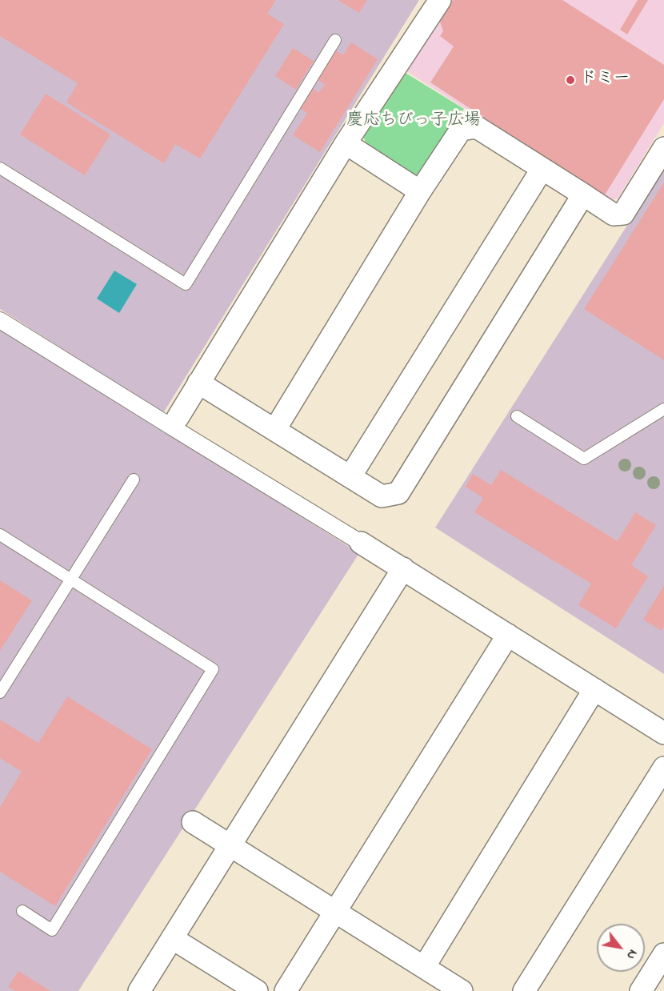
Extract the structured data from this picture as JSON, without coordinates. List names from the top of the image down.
{
  "parks": ["慶応ちびっ子広場"],
  "places": ["ドミー"],
  "north": "bottom right"
}
